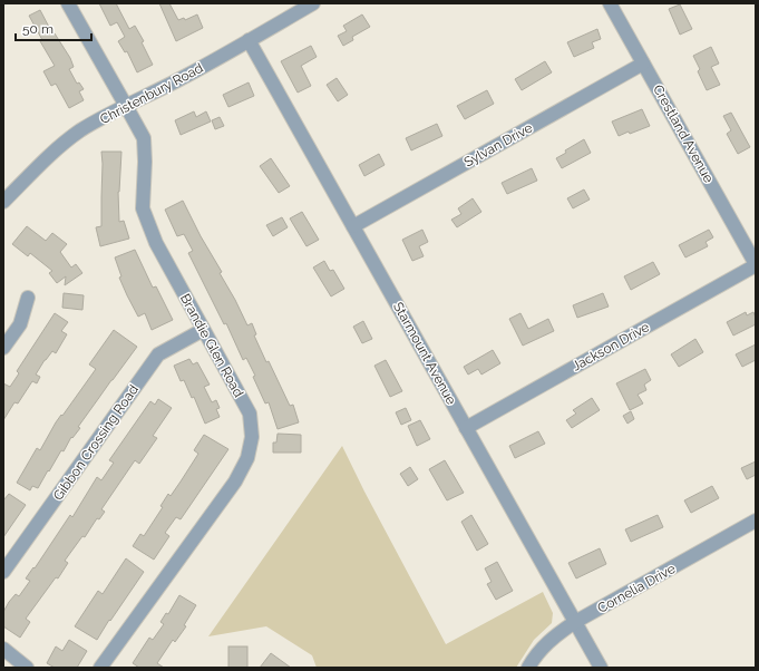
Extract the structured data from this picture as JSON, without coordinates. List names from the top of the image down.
{
  "streets": {
    "street": [
      "Christenbury Road",
      "Crestland Avenue",
      "Sylvan Drive",
      "Brandie Glen Road",
      "Jackson Drive",
      "Starmount Avenue",
      "Gibbon Crossing Road",
      "Cornelia Drive"
    ]
  },
  "crossings": [
    ["Christenbury Road", "Brandie Glen Road"],
    ["Christenbury Road", "Starmount Avenue"],
    ["Crestland Avenue", "Sylvan Drive"],
    ["Crestland Avenue", "Jackson Drive"],
    ["Sylvan Drive", "Starmount Avenue"],
    ["Brandie Glen Road", "Gibbon Crossing Road"],
    ["Jackson Drive", "Starmount Avenue"],
    ["Starmount Avenue", "Cornelia Drive"]
  ],
  "scale_bar": "50 m"
}
